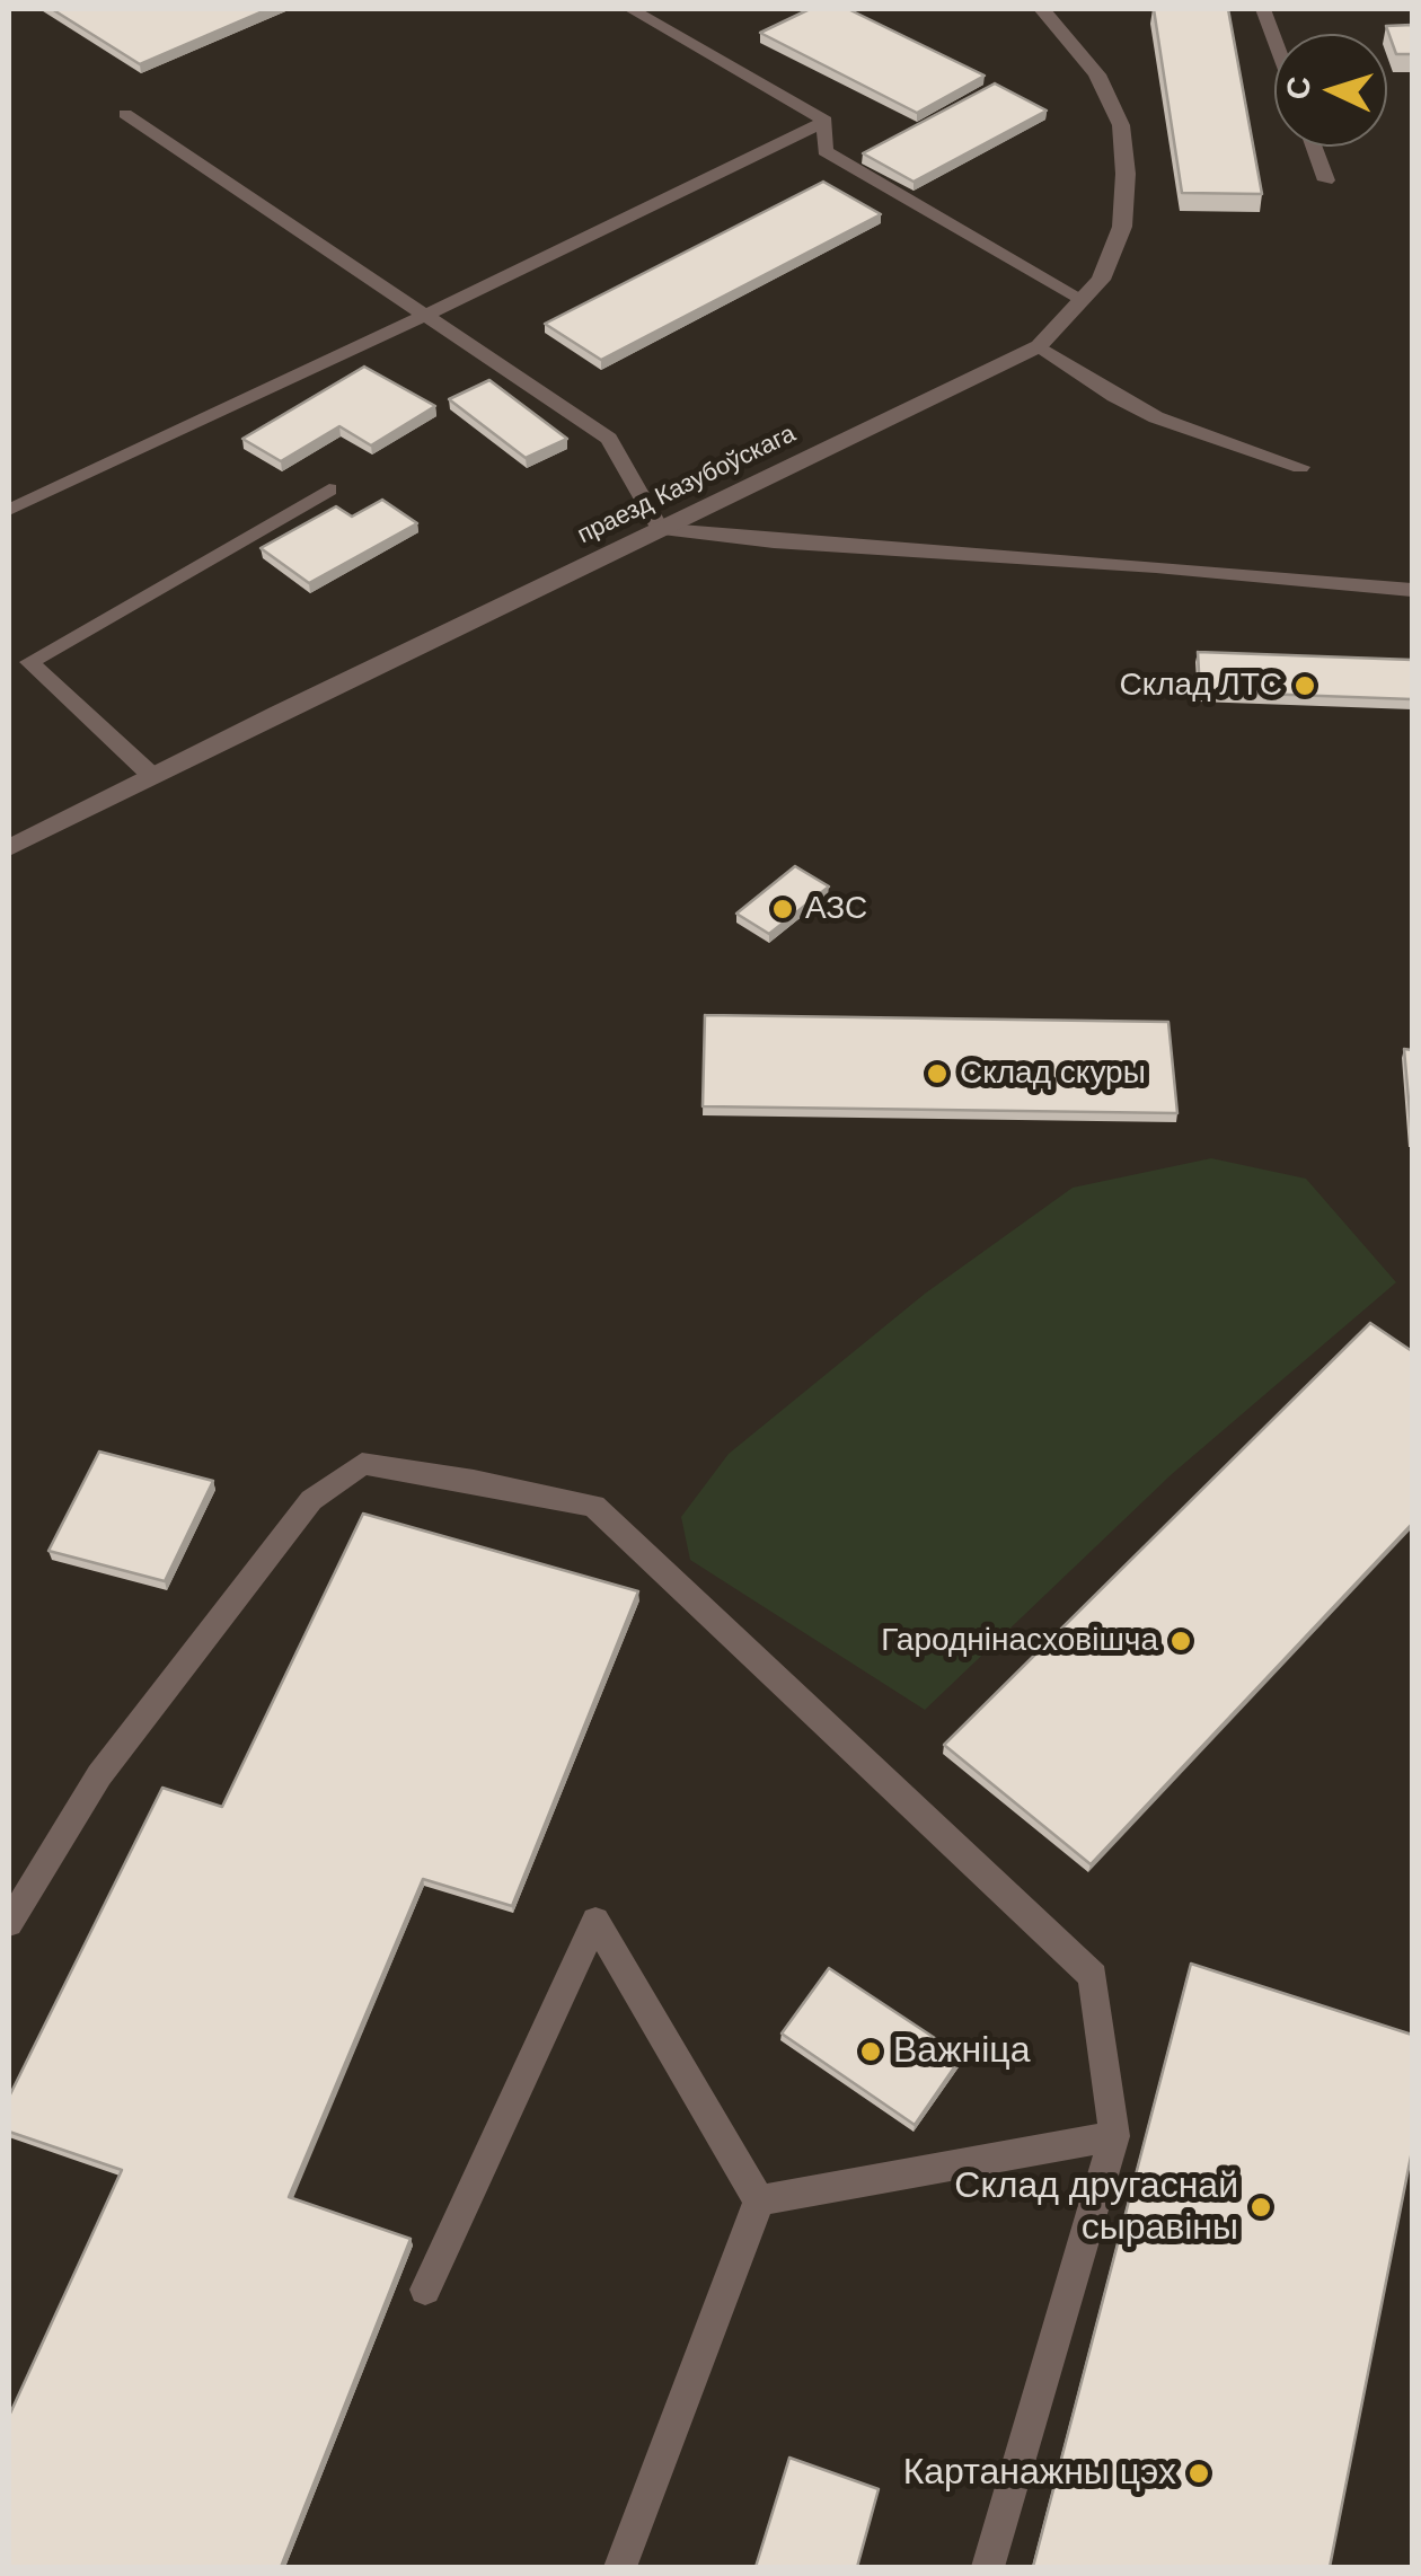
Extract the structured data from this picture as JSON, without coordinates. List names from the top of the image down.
{
  "streets": {
    "street": ["праезд Казубоўскага"]
  },
  "places": [
    "Склад ЛТС",
    "АЗС",
    "Склад скуры",
    "Гароднінасховішча",
    "Важніца",
    "Склад другаснай сыравіны",
    "Картанажны цэх"
  ],
  "north": "left"
}
